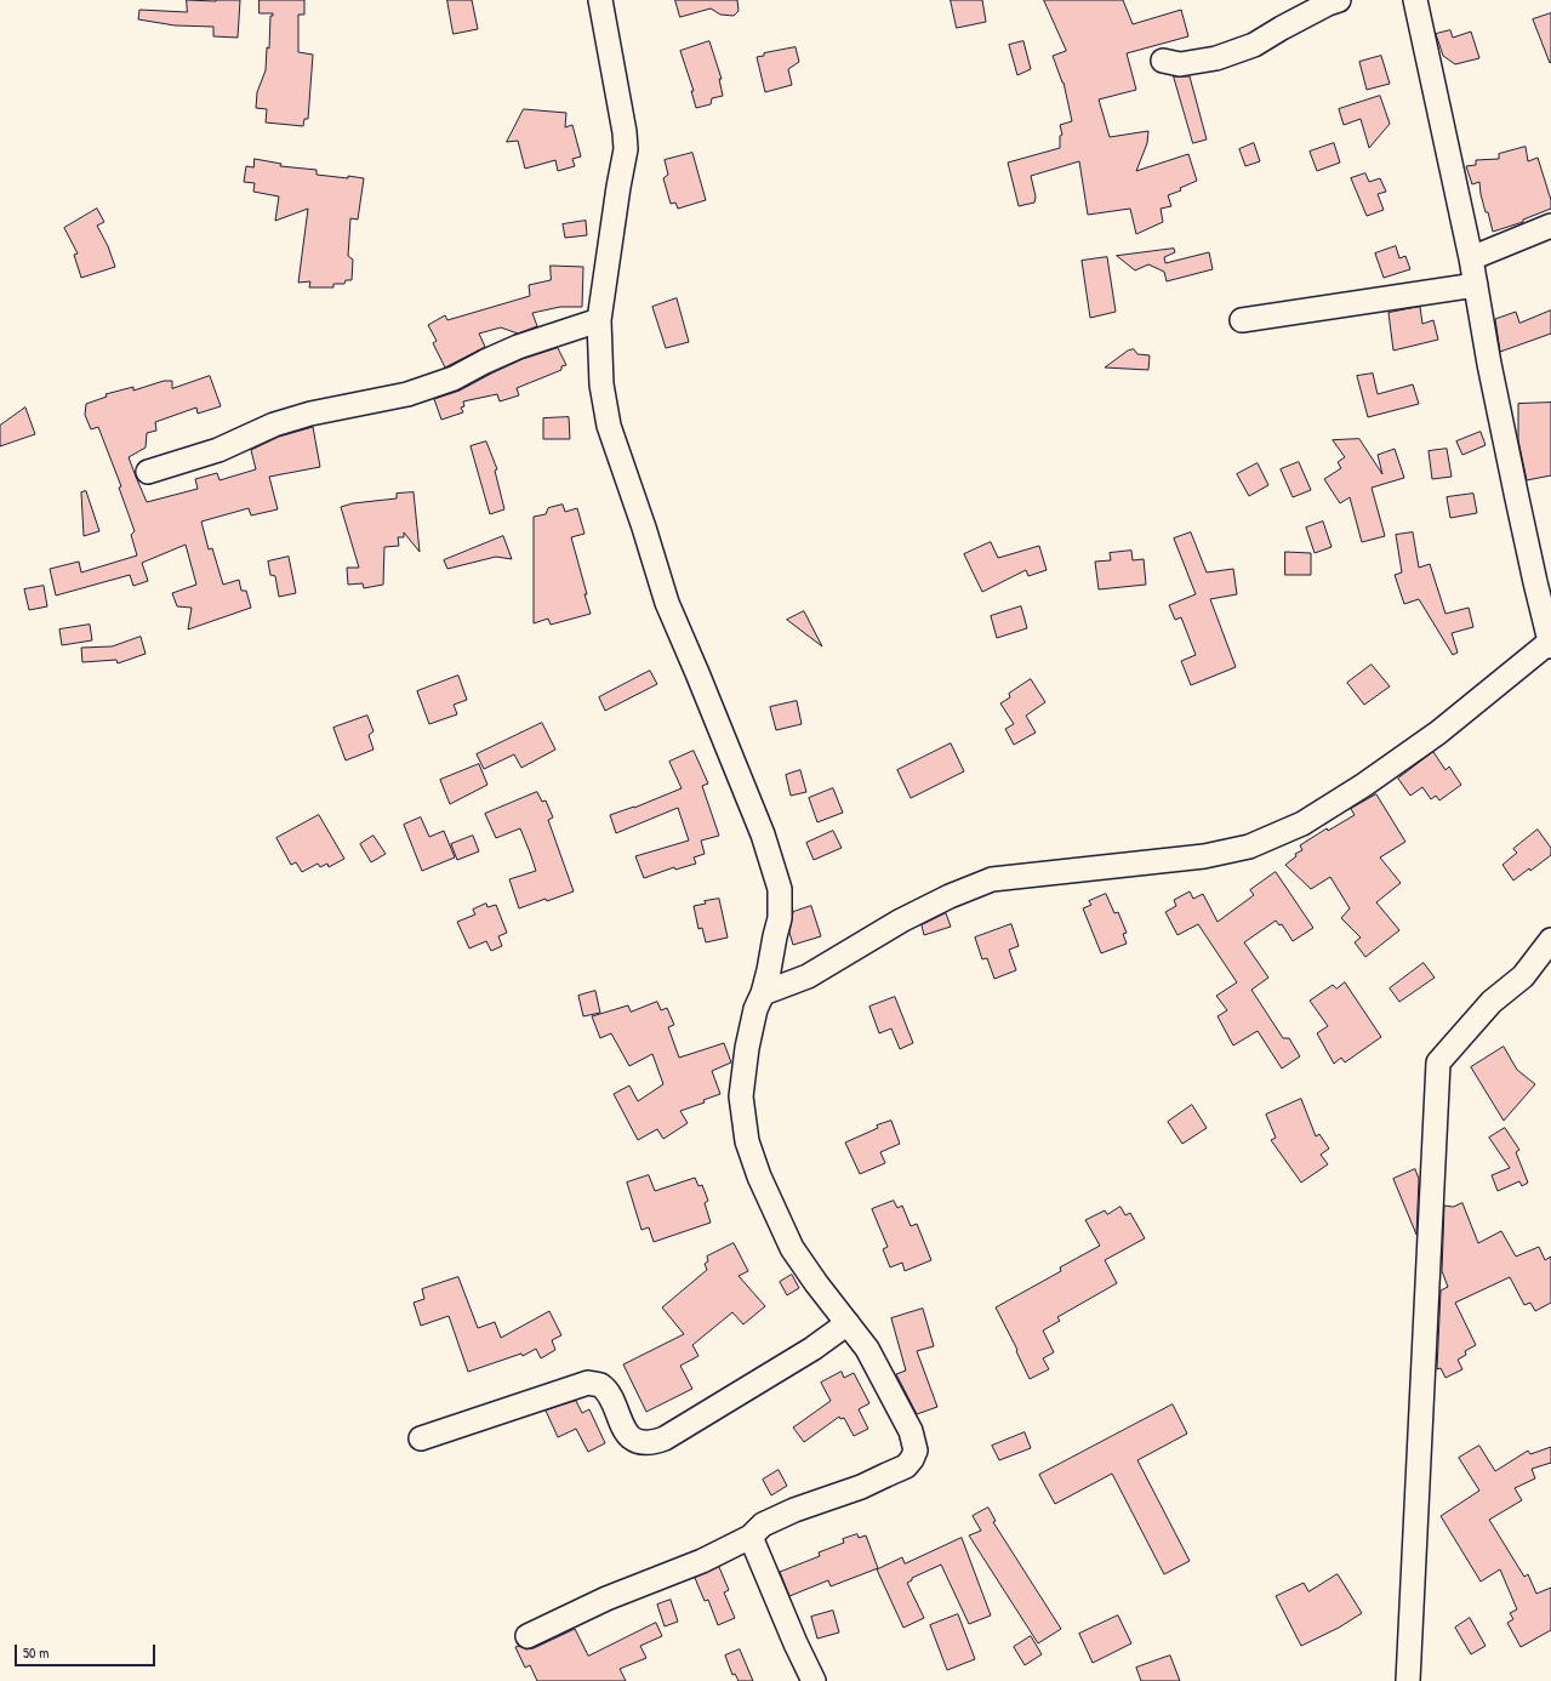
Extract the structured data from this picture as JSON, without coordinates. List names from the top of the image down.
{
  "scale_bar": "50 m"
}
